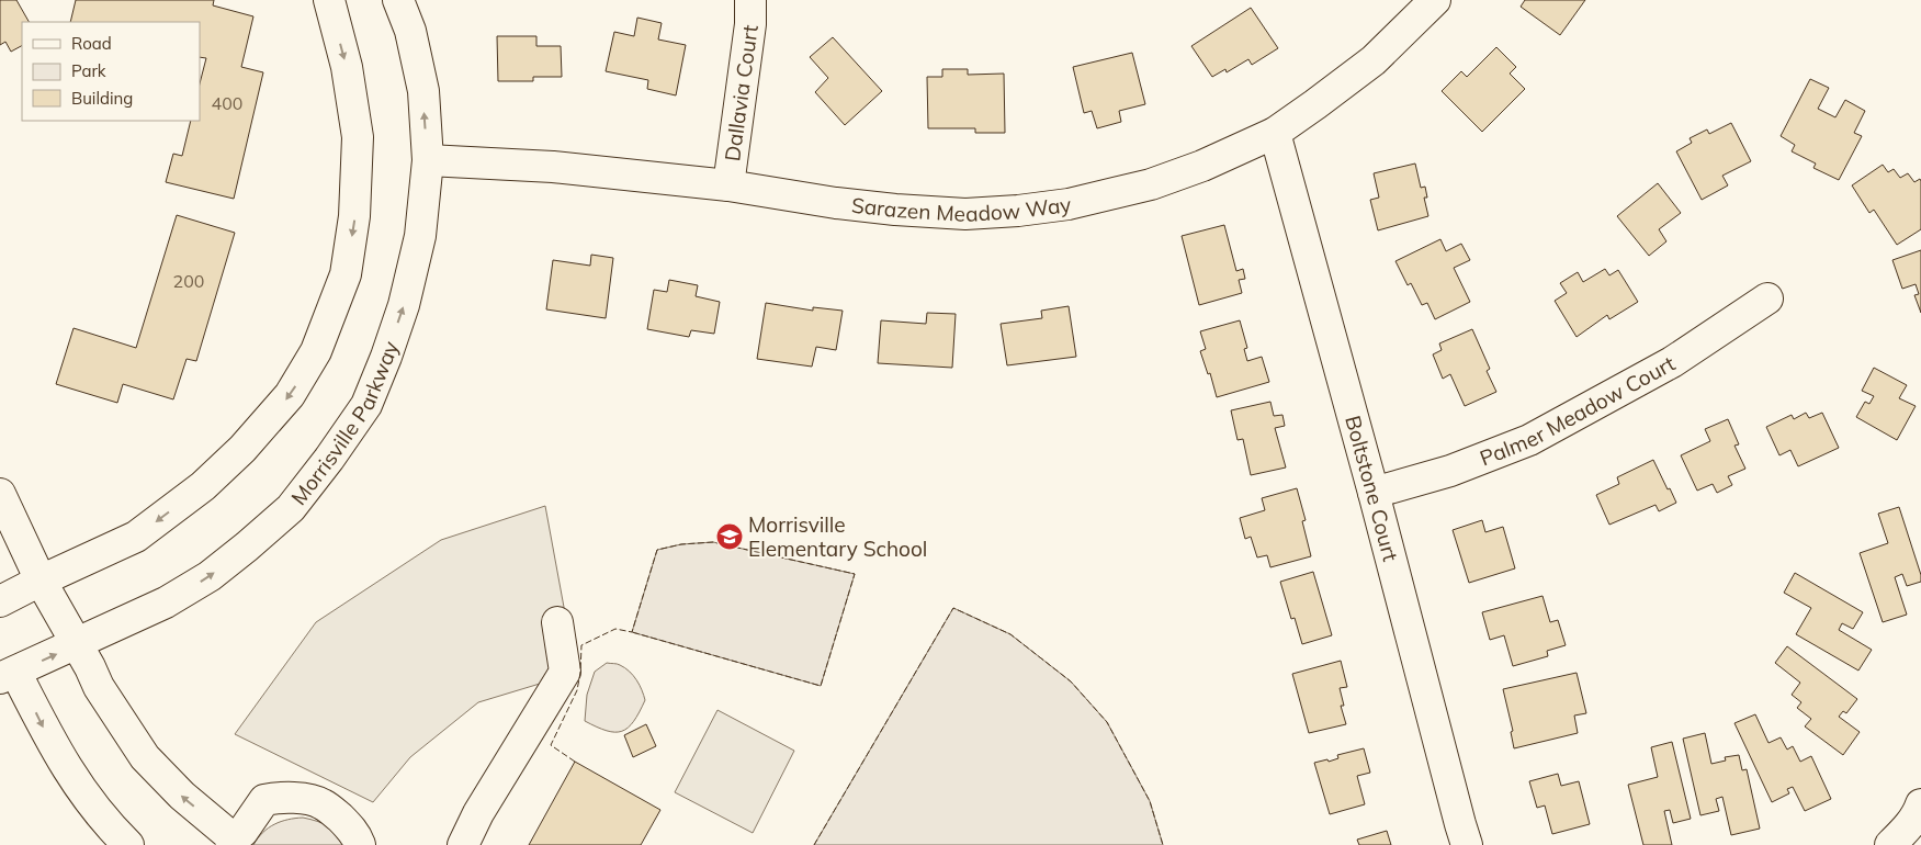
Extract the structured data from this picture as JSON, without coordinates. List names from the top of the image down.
{
  "streets": {
    "street": [
      "Dallavia Court",
      "Sarazen Meadow Way",
      "Palmer Meadow Court",
      "Morrisville Parkway",
      "Boltstone Court"
    ]
  },
  "crossings": [
    ["Dallavia Court", "Sarazen Meadow Way"],
    ["Sarazen Meadow Way", "Morrisville Parkway"],
    ["Sarazen Meadow Way", "Boltstone Court"],
    ["Palmer Meadow Court", "Boltstone Court"]
  ],
  "one_way": ["Morrisville Parkway"],
  "places": {
    "school or university": ["Morrisville Elementary School"]
  },
  "house_numbers": ["400", "200"],
  "legend": ["Road", "Park", "Building"]
}
